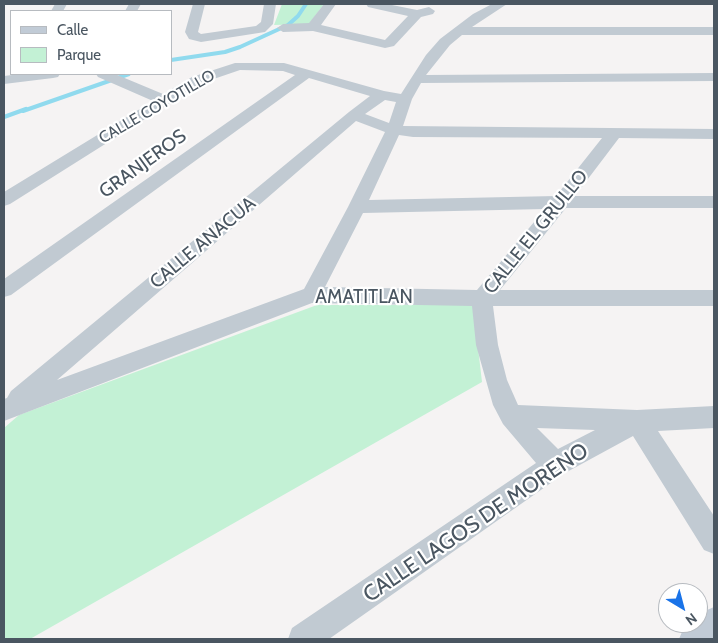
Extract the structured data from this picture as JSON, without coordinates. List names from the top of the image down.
{
  "streets": {
    "street": [
      "CALLE COYOTILLO",
      "GRANJEROS",
      "CALLE EL GRULLO",
      "CALLE ANACUA",
      "AMATITLAN",
      "CALLE LAGOS DE MORENO"
    ]
  },
  "crossings": [
    ["CALLE COYOTILLO", "GRANJEROS"],
    ["CALLE COYOTILLO", "CALLE ANACUA"],
    ["CALLE EL GRULLO", "AMATITLAN"],
    ["CALLE EL GRULLO", "CALLE LAGOS DE MORENO"],
    ["CALLE ANACUA", "AMATITLAN"]
  ],
  "legend": ["Calle", "Parque"],
  "north": "bottom right"
}
